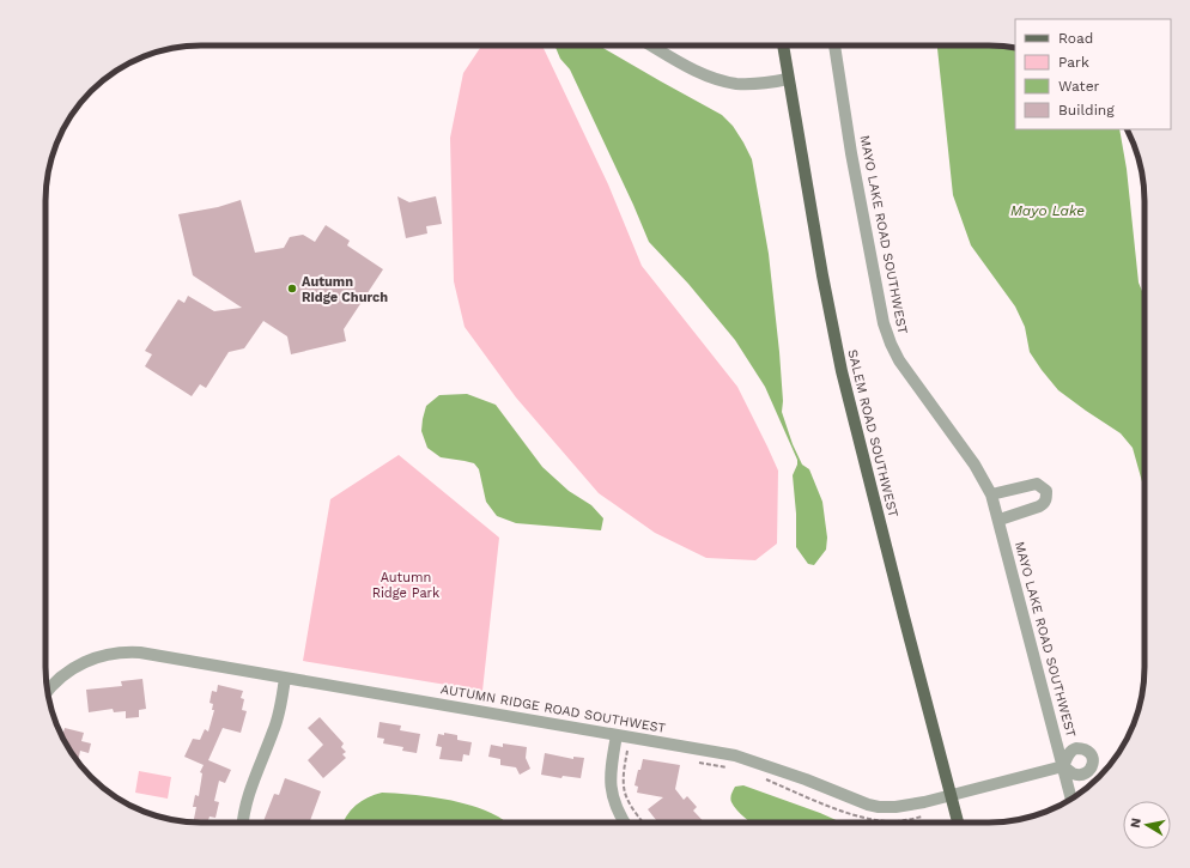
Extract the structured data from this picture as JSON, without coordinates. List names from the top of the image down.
{
  "streets": {
    "main road": ["SALEM ROAD SOUTHWEST"],
    "street": ["MAYO LAKE ROAD SOUTHWEST", "AUTUMN RIDGE ROAD SOUTHWEST"]
  },
  "crossings": [
    ["MAYO LAKE ROAD SOUTHWEST", "AUTUMN RIDGE ROAD SOUTHWEST"],
    ["SALEM ROAD SOUTHWEST", "AUTUMN RIDGE ROAD SOUTHWEST"]
  ],
  "water": ["Mayo Lake"],
  "parks": ["Autumn Ridge Park"],
  "places": ["Autumn Ridge Church"],
  "legend": [
    "Road",
    "Park",
    "Water",
    "Building"
  ],
  "north": "left"
}
